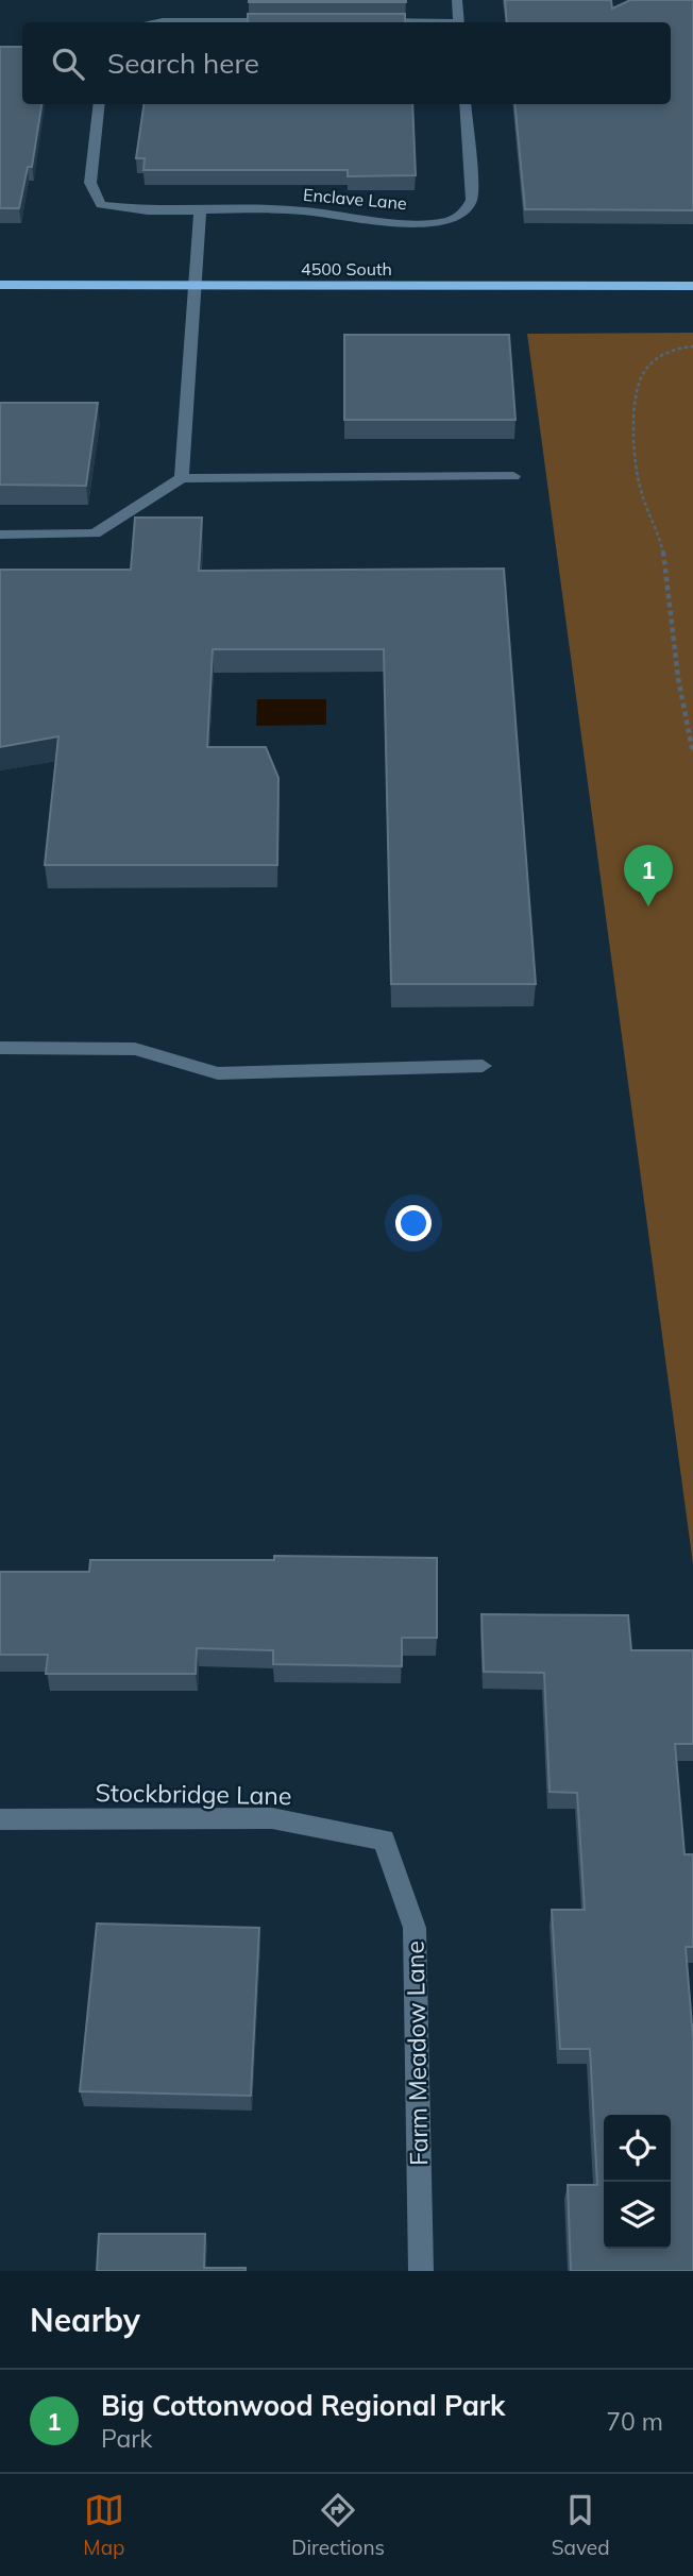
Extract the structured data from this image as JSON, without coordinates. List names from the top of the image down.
{
  "streets": {
    "main road": ["4500 South"],
    "street": ["Enclave Lane", "Stockbridge Lane", "Farm Meadow Lane"]
  },
  "crossings": [
    ["Stockbridge Lane", "Farm Meadow Lane"]
  ],
  "page": {
    "search": "Search here",
    "pins": "1",
    "heading": "Nearby",
    "list": [
      {
        "mark": "1",
        "name": "Big Cottonwood Regional Park",
        "note": "Park",
        "value": "70 m"
      }
    ],
    "nav": ["Map", "Directions", "Saved"]
  }
}
